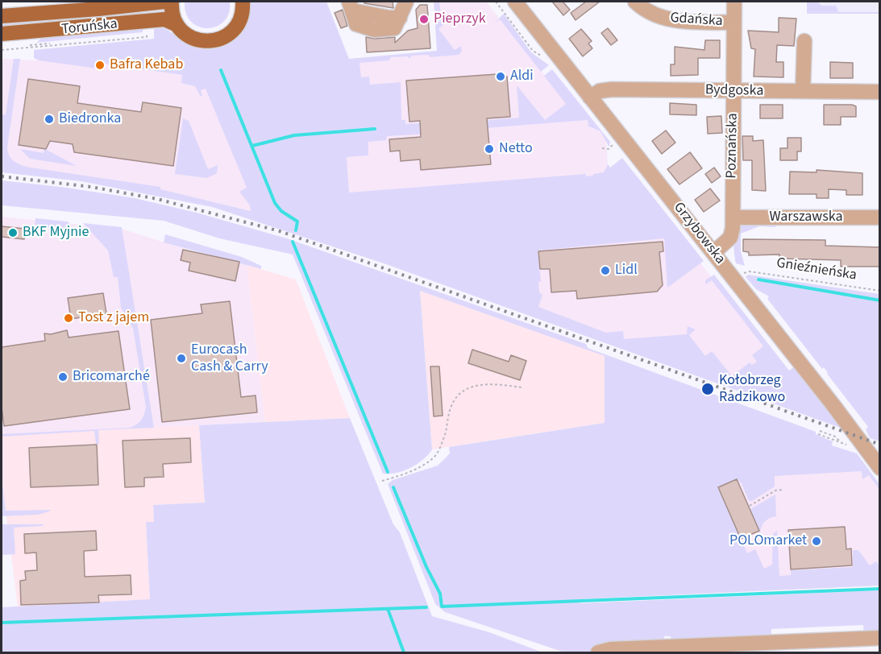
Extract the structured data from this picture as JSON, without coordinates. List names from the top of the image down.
{
  "streets": {
    "main road": ["Toruńska"],
    "street": [
      "Gdańska",
      "Bydgoska",
      "Poznańska",
      "Warszawska",
      "Grzybowska"
    ],
    "path": ["Gnieźnieńska"]
  },
  "crossings": [
    ["Gdańska", "Poznańska"],
    ["Bydgoska", "Poznańska"],
    ["Bydgoska", "Grzybowska"],
    ["Poznańska", "Warszawska"],
    ["Poznańska", "Grzybowska"]
  ],
  "places": [
    "Pieprzyk",
    "Bafra Kebab",
    "Aldi",
    "Biedronka",
    "Netto",
    "BKF Myjnie",
    "Lidl",
    "Tost z jajem",
    "Eurocash Cash & Carry",
    "Bricomarché",
    "Kołobrzeg Radzikowo",
    "POLOmarket"
  ]
}
